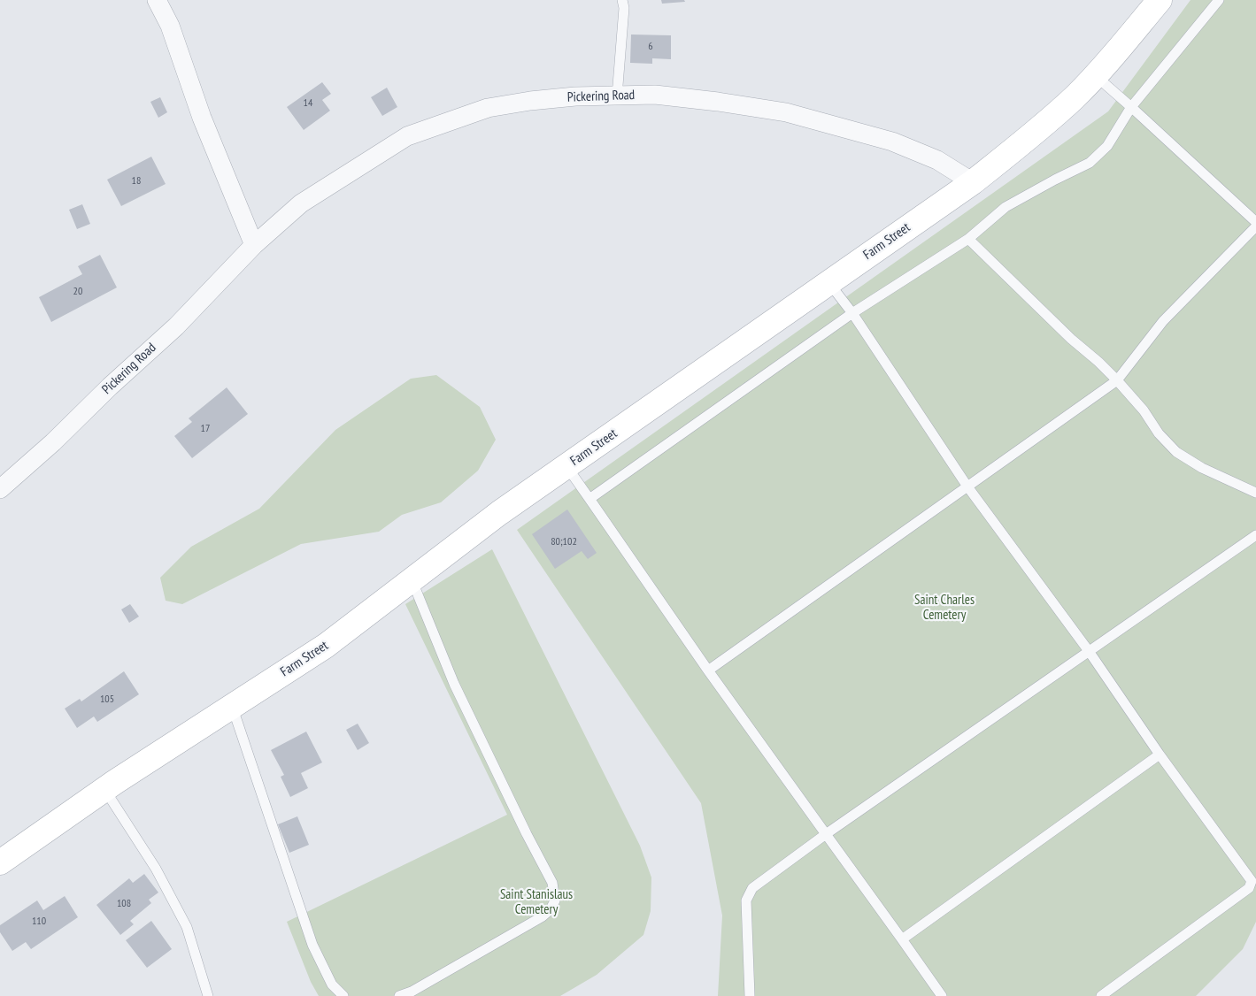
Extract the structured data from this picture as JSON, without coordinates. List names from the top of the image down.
{
  "streets": {
    "street": ["Pickering Road", "Farm Street"]
  },
  "crossings": [
    ["Pickering Road", "Farm Street"]
  ],
  "parks": ["Saint Charles Cemetery", "Saint Stanislaus Cemetery"],
  "house_numbers": [
    "6",
    "14",
    "18",
    "20",
    "17",
    "80;102",
    "105",
    "108",
    "110"
  ]
}
